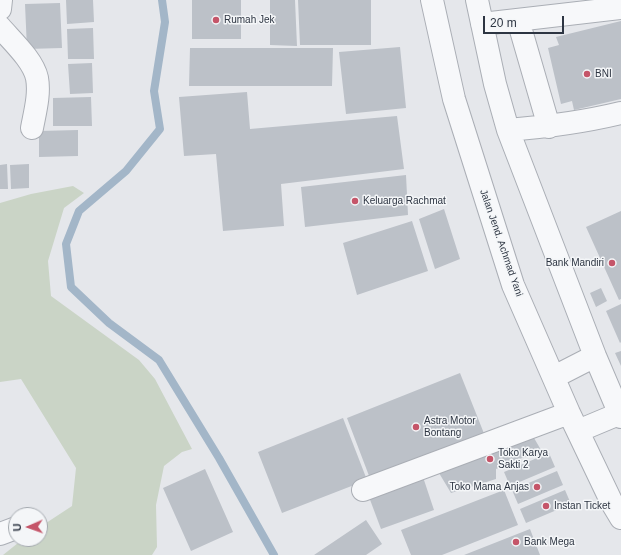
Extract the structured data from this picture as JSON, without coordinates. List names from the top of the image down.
{
  "streets": {
    "street": ["Jalan Jend. Achmad Yani"]
  },
  "places": [
    "Rumah Jek",
    "BNI",
    "Keluarga Rachmat",
    "Bank Mandiri",
    "Astra Motor Bontang",
    "Toko Karya Sakti 2",
    "Toko Mama Anjas",
    "Instan Ticket",
    "Bank Mega"
  ],
  "scale_bar": "20 m",
  "north": "left"
}
